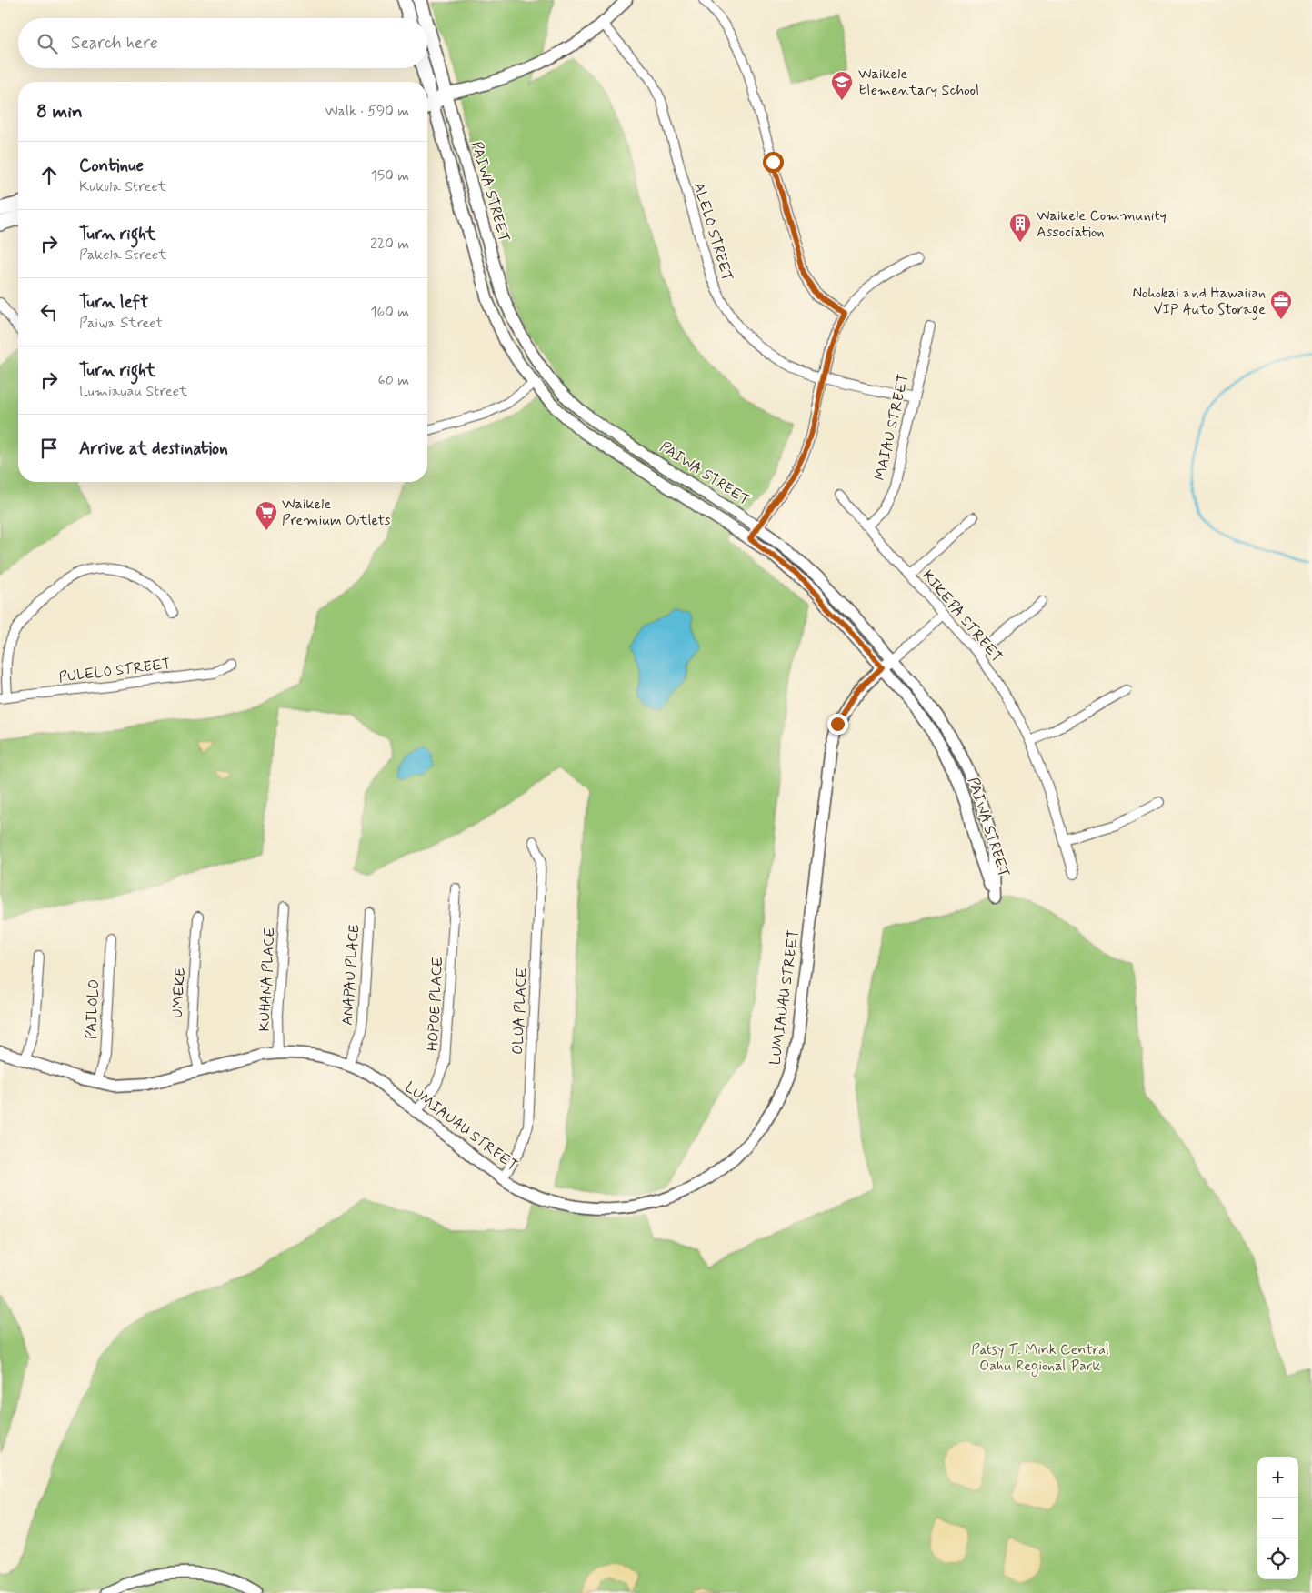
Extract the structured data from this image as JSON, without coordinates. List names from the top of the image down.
{
  "streets": {
    "main road": ["PAIWA STREET"],
    "street": [
      "ALELO STREET",
      "MAIAU STREET",
      "KIKEPA STREET",
      "PULELO STREET",
      "ANAPAU PLACE",
      "KUHANA PLACE",
      "UMEKE",
      "LUMIAUAU STREET",
      "HOPOE PLACE",
      "PAILOLO",
      "OLUA PLACE"
    ]
  },
  "crossings": [
    ["PAIWA STREET", "LUMIAUAU STREET"],
    ["ALELO STREET", "MAIAU STREET"],
    ["MAIAU STREET", "KIKEPA STREET"],
    ["KIKEPA STREET", "LUMIAUAU STREET"],
    ["ANAPAU PLACE", "LUMIAUAU STREET"],
    ["KUHANA PLACE", "LUMIAUAU STREET"],
    ["UMEKE", "LUMIAUAU STREET"],
    ["LUMIAUAU STREET", "HOPOE PLACE"],
    ["LUMIAUAU STREET", "PAILOLO"],
    ["LUMIAUAU STREET", "OLUA PLACE"]
  ],
  "parks": ["Patsy T. Mink Central Oahu Regional Park"],
  "places": {
    "school or university": ["Waikele Elementary School"],
    "building": ["Waikele Community Association"],
    "office": ["Nohokai and Hawaiian VIP Auto Storage"],
    "supermarket": ["Waikele Premium Outlets"]
  },
  "page": {
    "search": "Search here",
    "heading": ["8 min", "Walk · 590 m"],
    "list": [
      ["Continue", "Kukula Street", "150 m"],
      ["Turn right", "Pakela Street", "220 m"],
      ["Turn left", "Paiwa Street", "160 m"],
      ["Turn right", "Lumiauau Street", "60 m"],
      "Arrive at destination"
    ],
    "map_buttons": ["+", "−"]
  }
}
